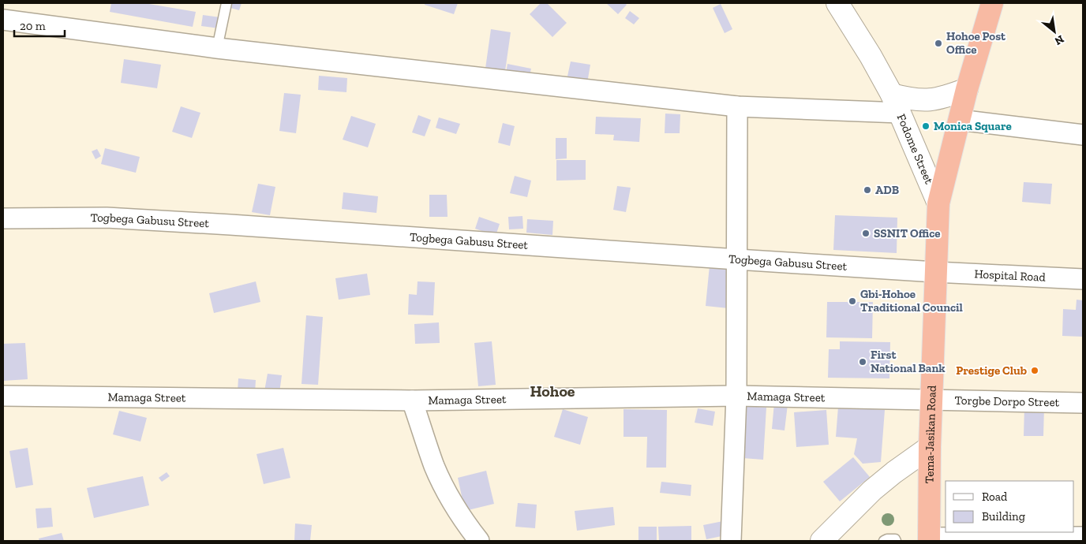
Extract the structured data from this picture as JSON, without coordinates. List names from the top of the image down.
{
  "streets": {
    "highway": ["Tema-Jasikan Road"],
    "street": [
      "Fodome Street",
      "Togbega Gabusu Street",
      "Hospital Road",
      "Mamaga Street",
      "Torgbe Dorpo Street"
    ]
  },
  "crossings": [
    ["Fodome Street", "Tema-Jasikan Road"],
    ["Togbega Gabusu Street", "Hospital Road"],
    ["Togbega Gabusu Street", "Tema-Jasikan Road"],
    ["Hospital Road", "Tema-Jasikan Road"],
    ["Mamaga Street", "Torgbe Dorpo Street"],
    ["Mamaga Street", "Tema-Jasikan Road"],
    ["Torgbe Dorpo Street", "Tema-Jasikan Road"]
  ],
  "districts": ["Hohoe"],
  "places": [
    "Hohoe Post Office",
    "Monica Square",
    "ADB",
    "SSNIT Office",
    "Gbi-Hohoe Traditional Council",
    "First National Bank",
    "Prestige Club"
  ],
  "legend": ["Road", "Building"],
  "scale_bar": "20 m",
  "north": "bottom right"
}
